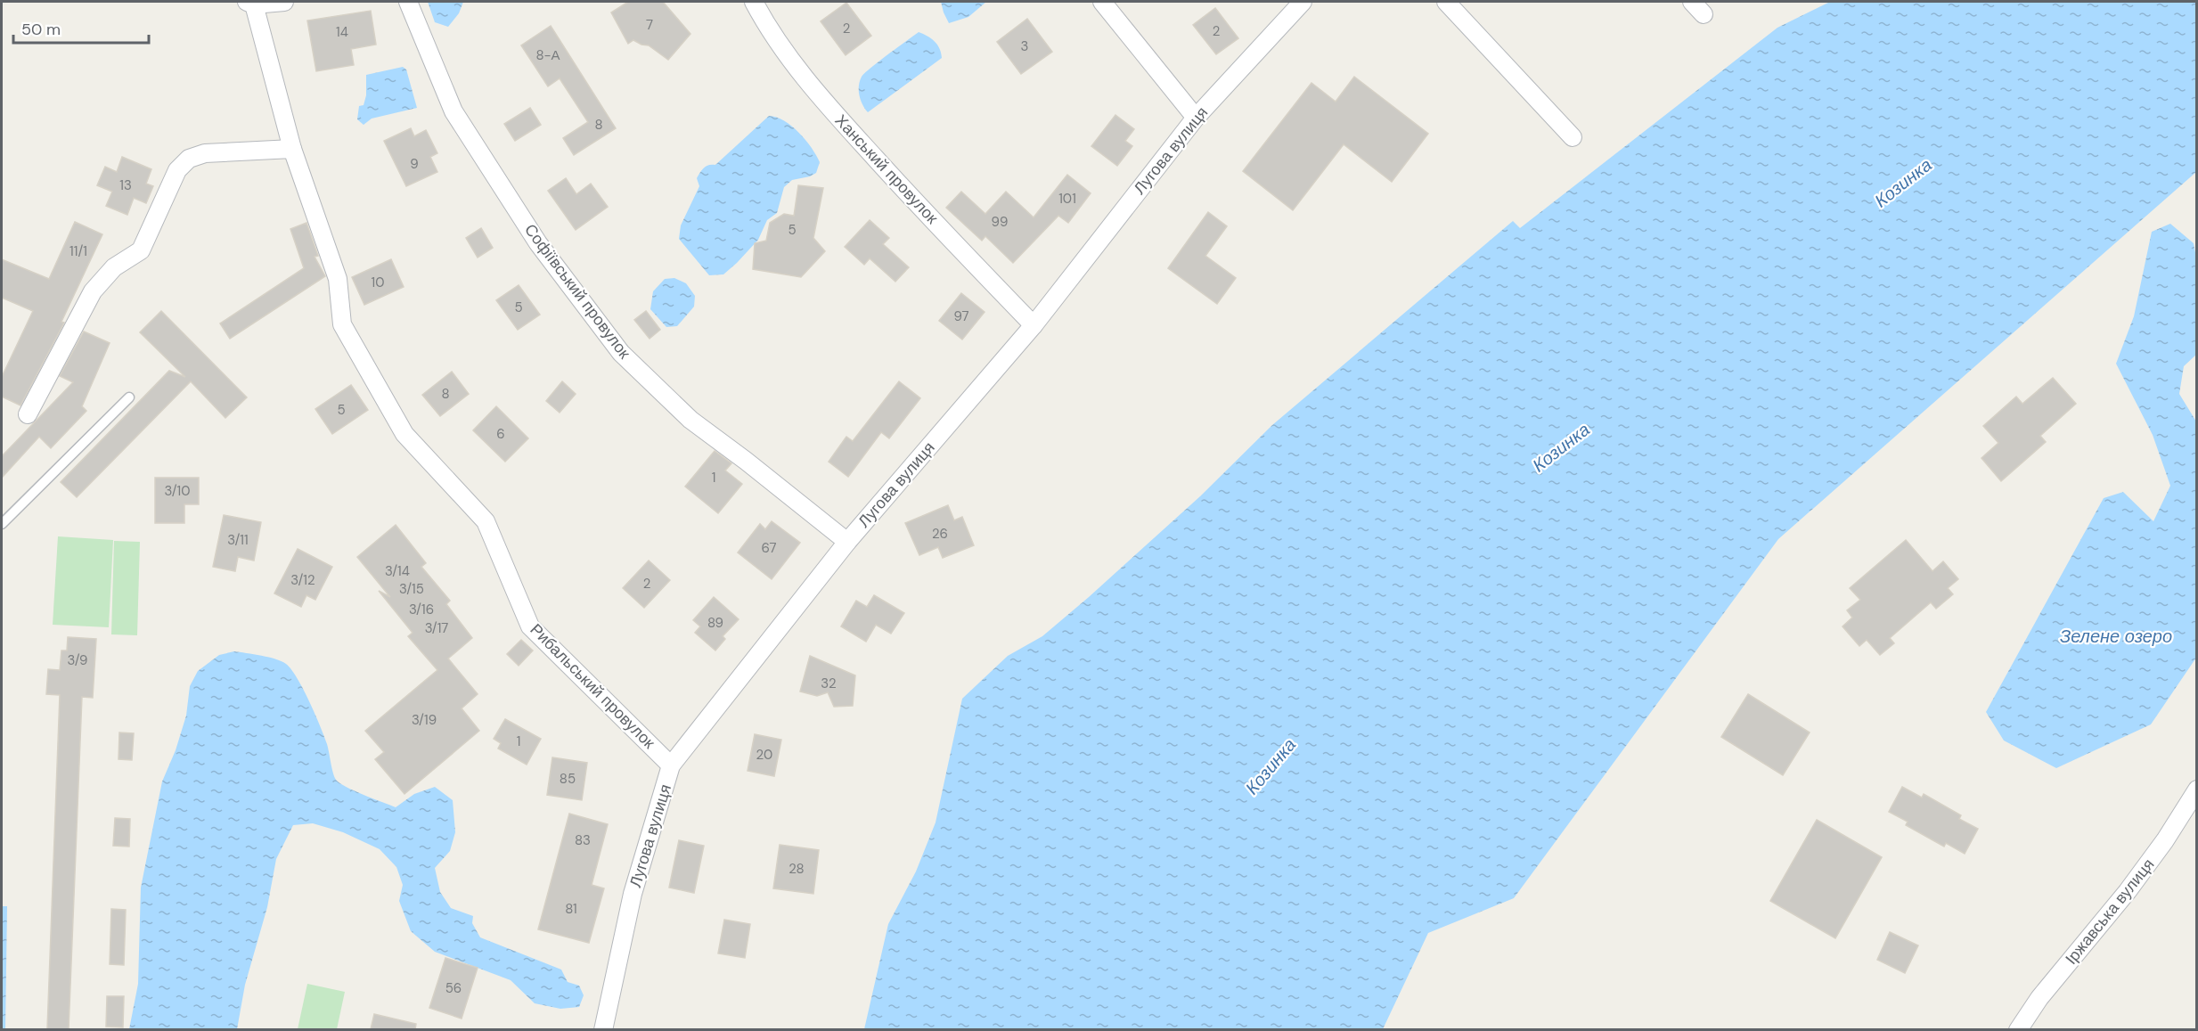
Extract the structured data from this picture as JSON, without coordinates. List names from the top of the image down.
{
  "streets": {
    "street": [
      "Лугова вулиця",
      "Ханський провулок",
      "Софіївський провулок",
      "Рибальський провулок",
      "Іржавська вулиця"
    ]
  },
  "crossings": [
    ["Лугова вулиця", "Ханський провулок"],
    ["Лугова вулиця", "Софіївський провулок"],
    ["Лугова вулиця", "Рибальський провулок"]
  ],
  "water": ["Козинка", "Зелене озеро"],
  "house_numbers": [
    "7",
    "2",
    "2",
    "14",
    "3",
    "8-А",
    "8",
    "9",
    "13",
    "101",
    "99",
    "5",
    "11/1",
    "10",
    "5",
    "97",
    "8",
    "5",
    "6",
    "1",
    "3/10",
    "26",
    "3/11",
    "67",
    "3/14",
    "3/12",
    "2",
    "3/15",
    "3/16",
    "89",
    "3/17",
    "3/9",
    "32",
    "3/19",
    "1",
    "20",
    "85",
    "83",
    "28",
    "81",
    "56"
  ],
  "scale_bar": "50 m"
}
